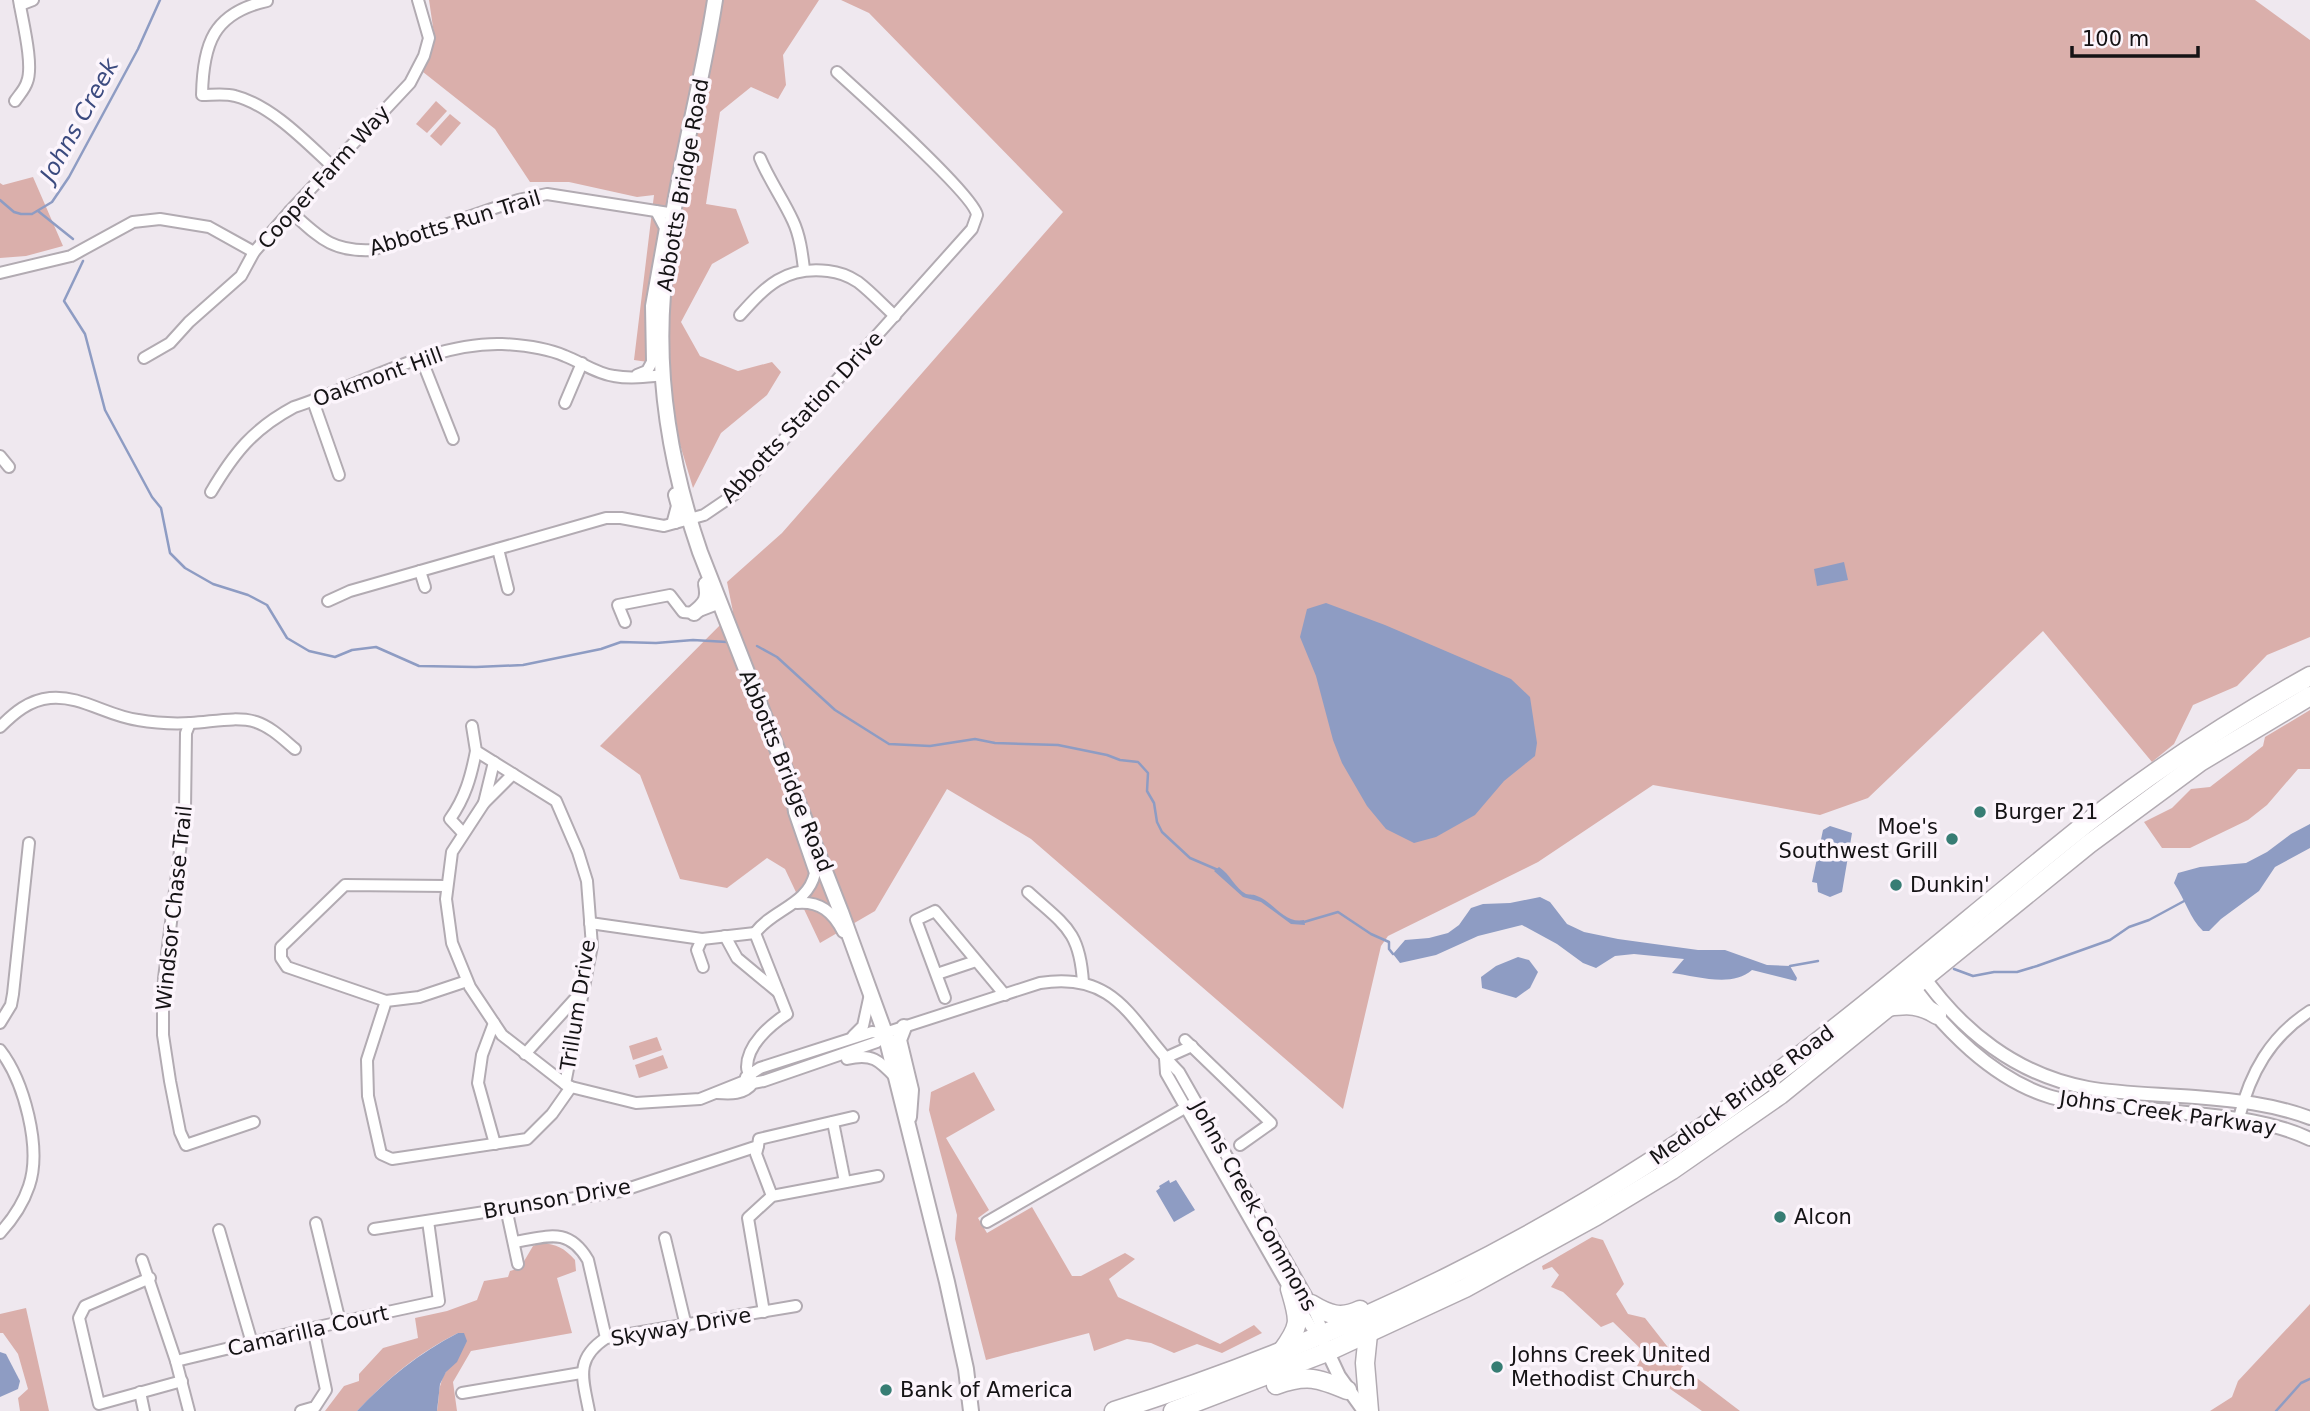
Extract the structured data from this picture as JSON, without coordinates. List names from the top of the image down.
{
  "streets": {
    "highway": ["Medlock Bridge Road"],
    "main road": ["Abbotts Bridge Road"],
    "street": [
      "Cooper Farm Way",
      "Abbotts Run Trail",
      "Oakmont Hill",
      "Abbotts Station Drive",
      "Windsor Chase Trail",
      "Trillum Drive",
      "Johns Creek Parkway",
      "Brunson Drive",
      "Johns Creek Commons",
      "Skyway Drive",
      "Camarilla Court"
    ]
  },
  "crossings": [
    ["Cooper Farm Way", "Abbotts Run Trail"],
    ["Abbotts Bridge Road", "Abbotts Run Trail"],
    ["Abbotts Bridge Road", "Oakmont Hill"],
    ["Abbotts Bridge Road", "Abbotts Station Drive"],
    ["Abbotts Bridge Road", "Johns Creek Commons"],
    ["Medlock Bridge Road", "Johns Creek Parkway"],
    ["Medlock Bridge Road", "Johns Creek Commons"],
    ["Brunson Drive", "Camarilla Court"]
  ],
  "water": ["Johns Creek"],
  "places": [
    "Burger 21",
    "Moe's Southwest Grill",
    "Dunkin'",
    "Alcon",
    "Johns Creek United Methodist Church",
    "Bank of America"
  ],
  "scale_bar": "100 m"
}
